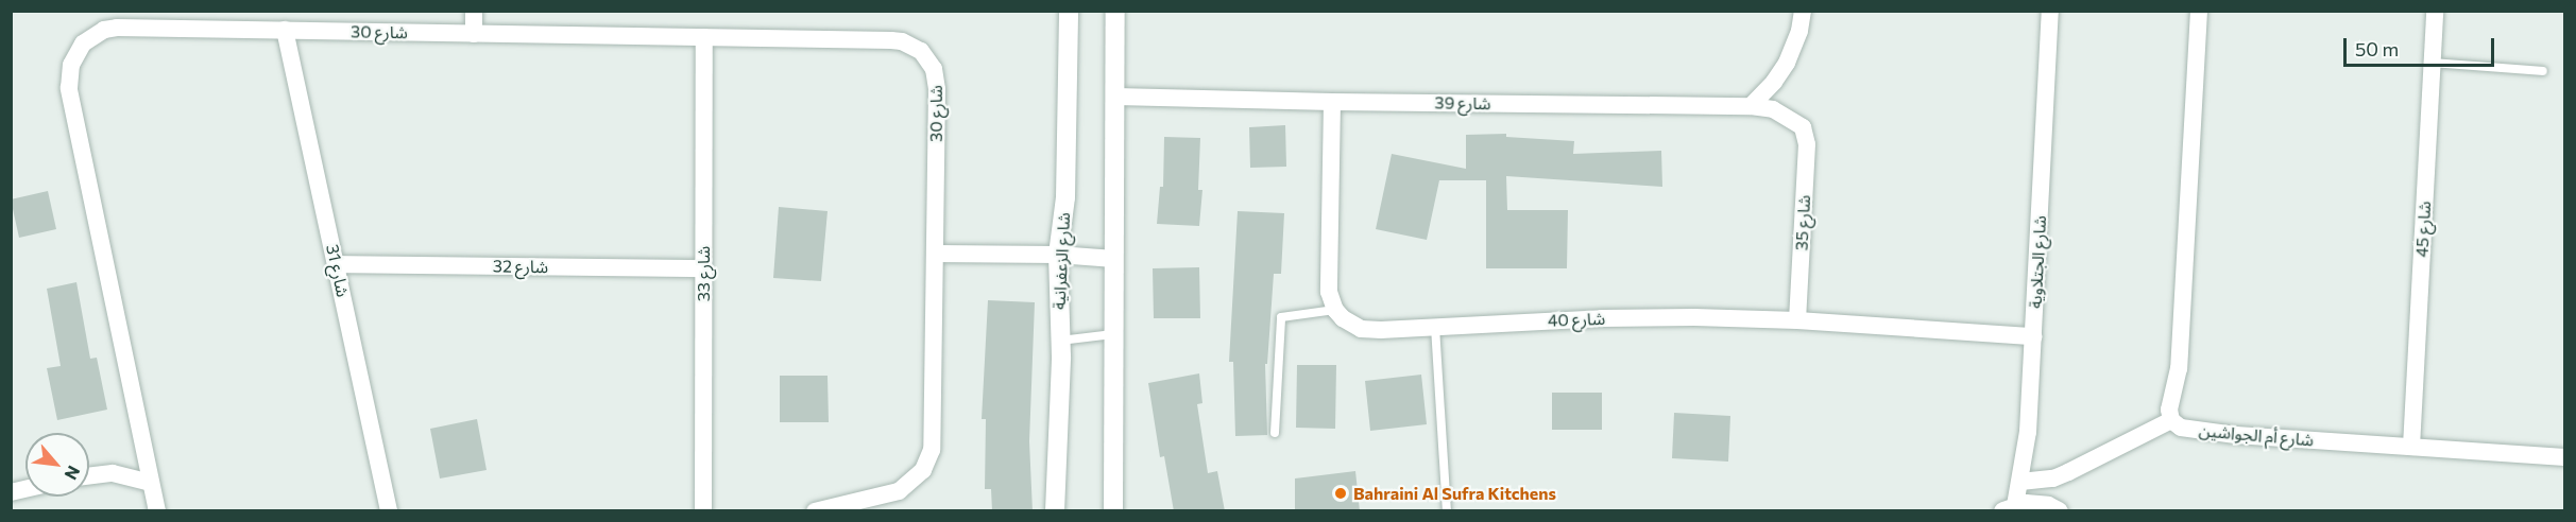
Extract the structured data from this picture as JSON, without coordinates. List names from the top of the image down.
{
  "streets": {
    "street": [
      "شارع 30",
      "شارع 39",
      "شارع 35",
      "شارع 45",
      "شارع الزعفرانية",
      "شارع الجتلاوية",
      "شارع 32",
      "شارع 31",
      "شارع 33",
      "شارع 40",
      "شارع أم الجواشين"
    ]
  },
  "crossings": [
    ["شارع 30", "شارع 31"],
    ["شارع 30", "شارع 33"],
    ["شارع 39", "شارع 35"],
    ["شارع 35", "شارع 40"],
    ["شارع 45", "شارع أم الجواشين"],
    ["شارع الجتلاوية", "شارع 40"],
    ["شارع 32", "شارع 31"],
    ["شارع 32", "شارع 33"]
  ],
  "places": ["Bahraini Al Sufra Kitchens"],
  "scale_bar": "50 m",
  "north": "bottom right"
}
